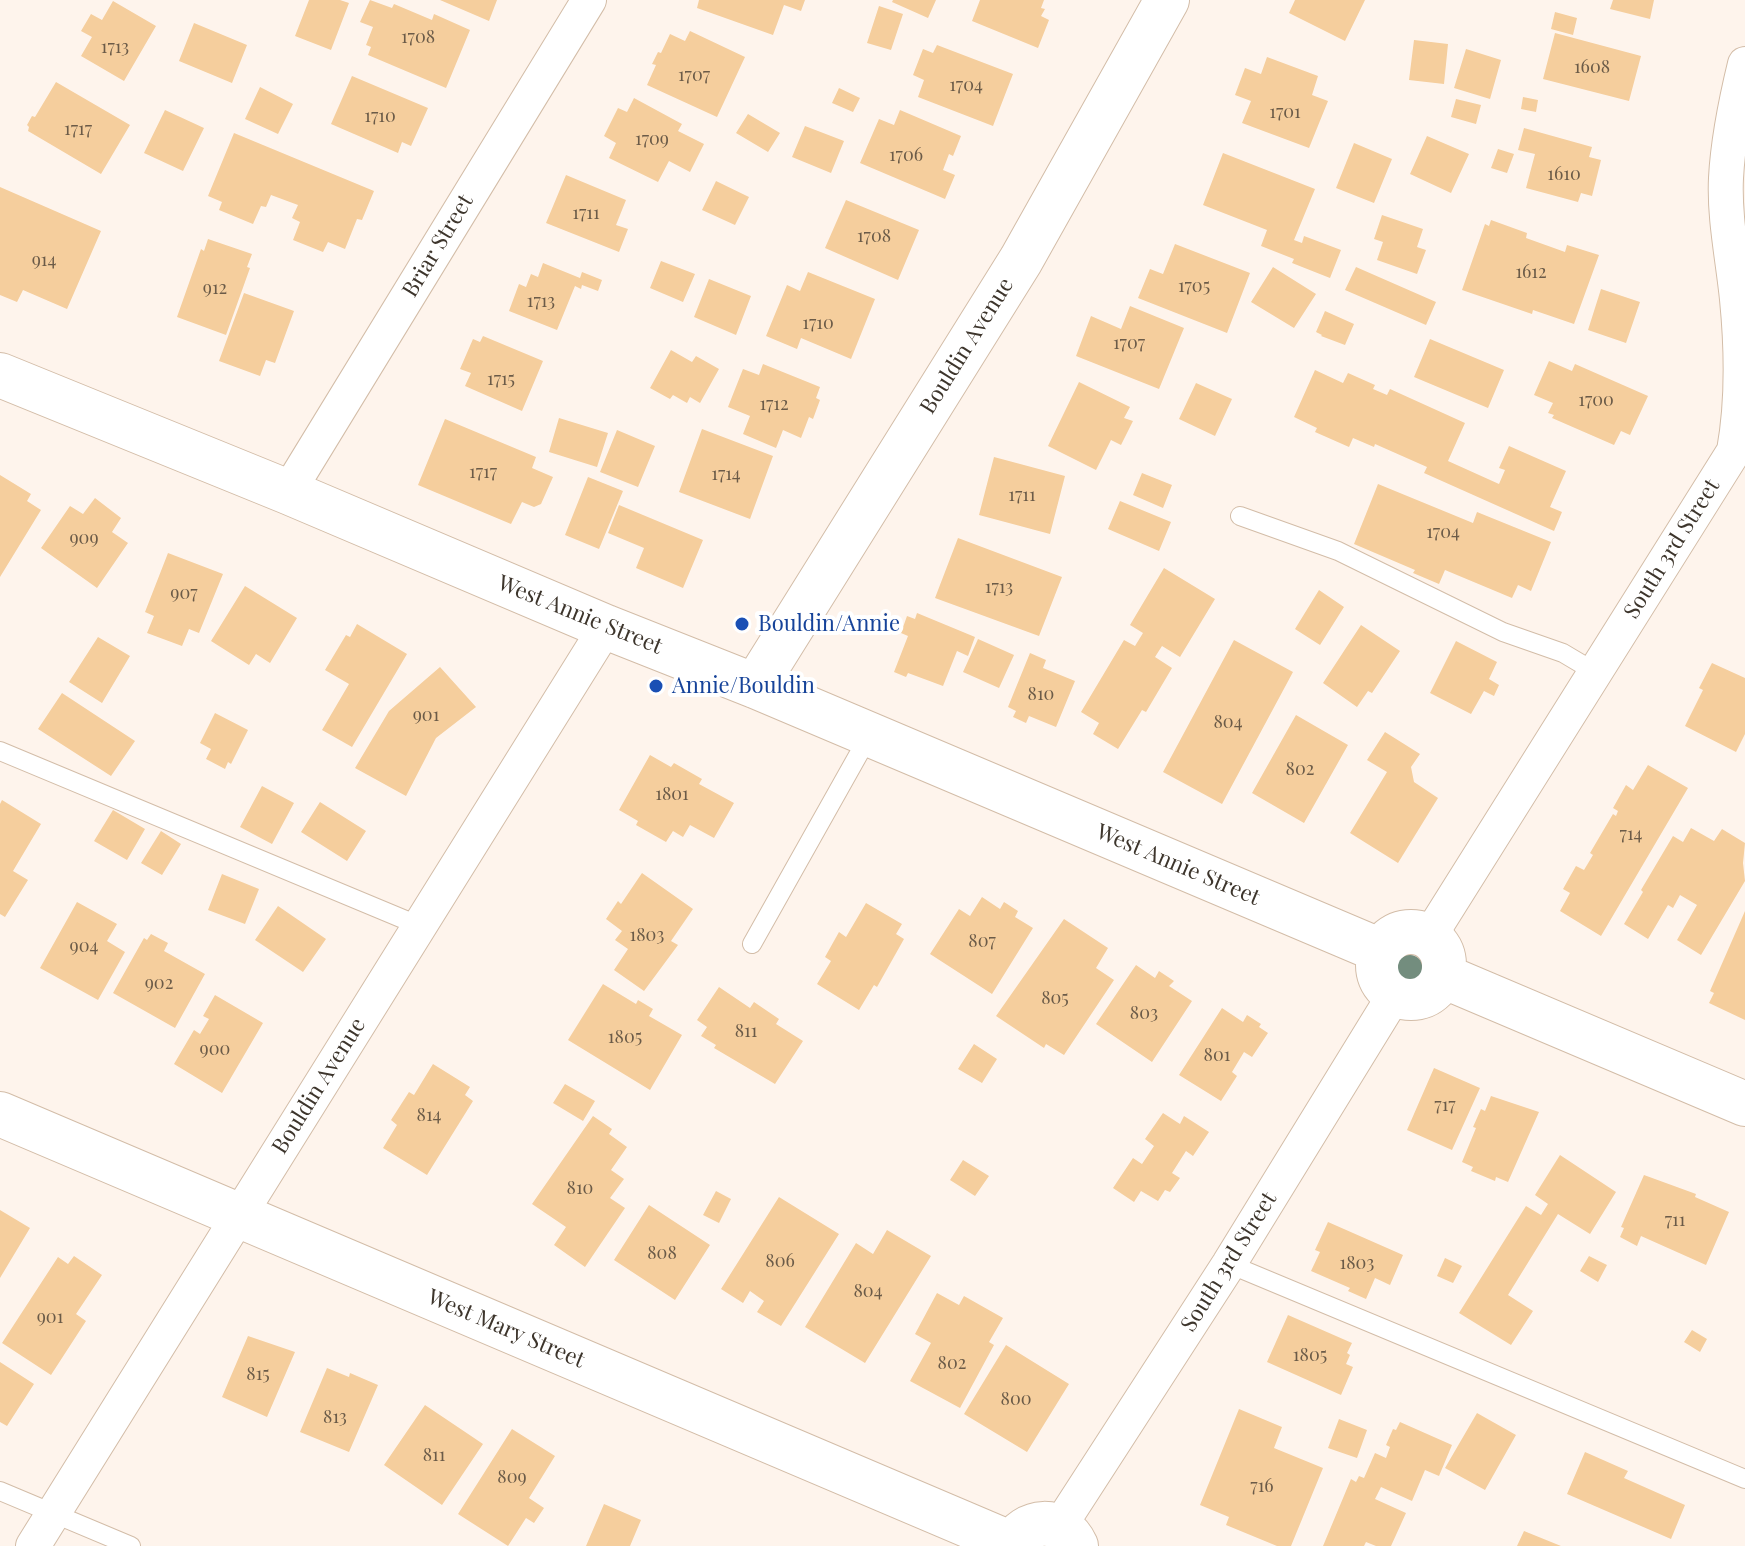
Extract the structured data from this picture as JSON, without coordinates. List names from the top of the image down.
{
  "streets": {
    "street": [
      "Briar Street",
      "Bouldin Avenue",
      "South 3rd Street",
      "West Annie Street",
      "West Mary Street"
    ]
  },
  "crossings": [
    ["Briar Street", "West Annie Street"],
    ["Bouldin Avenue", "West Annie Street"],
    ["Bouldin Avenue", "West Mary Street"],
    ["South 3rd Street", "West Annie Street"]
  ],
  "places": ["Bouldin/Annie", "Annie/Bouldin"],
  "house_numbers": [
    "1708",
    "1713",
    "1608",
    "1707",
    "1704",
    "1701",
    "1710",
    "1717",
    "1709",
    "1706",
    "1610",
    "1711",
    "1708",
    "914",
    "1612",
    "1705",
    "912",
    "1713",
    "1710",
    "1707",
    "1715",
    "1700",
    "1712",
    "1717",
    "1714",
    "1711",
    "1704",
    "909",
    "1713",
    "907",
    "810",
    "901",
    "804",
    "802",
    "1801",
    "714",
    "1803",
    "807",
    "904",
    "902",
    "805",
    "803",
    "811",
    "1805",
    "900",
    "801",
    "717",
    "814",
    "810",
    "711",
    "808",
    "806",
    "1803",
    "804",
    "901",
    "1805",
    "802",
    "815",
    "800",
    "813",
    "811",
    "809",
    "716"
  ]
}
